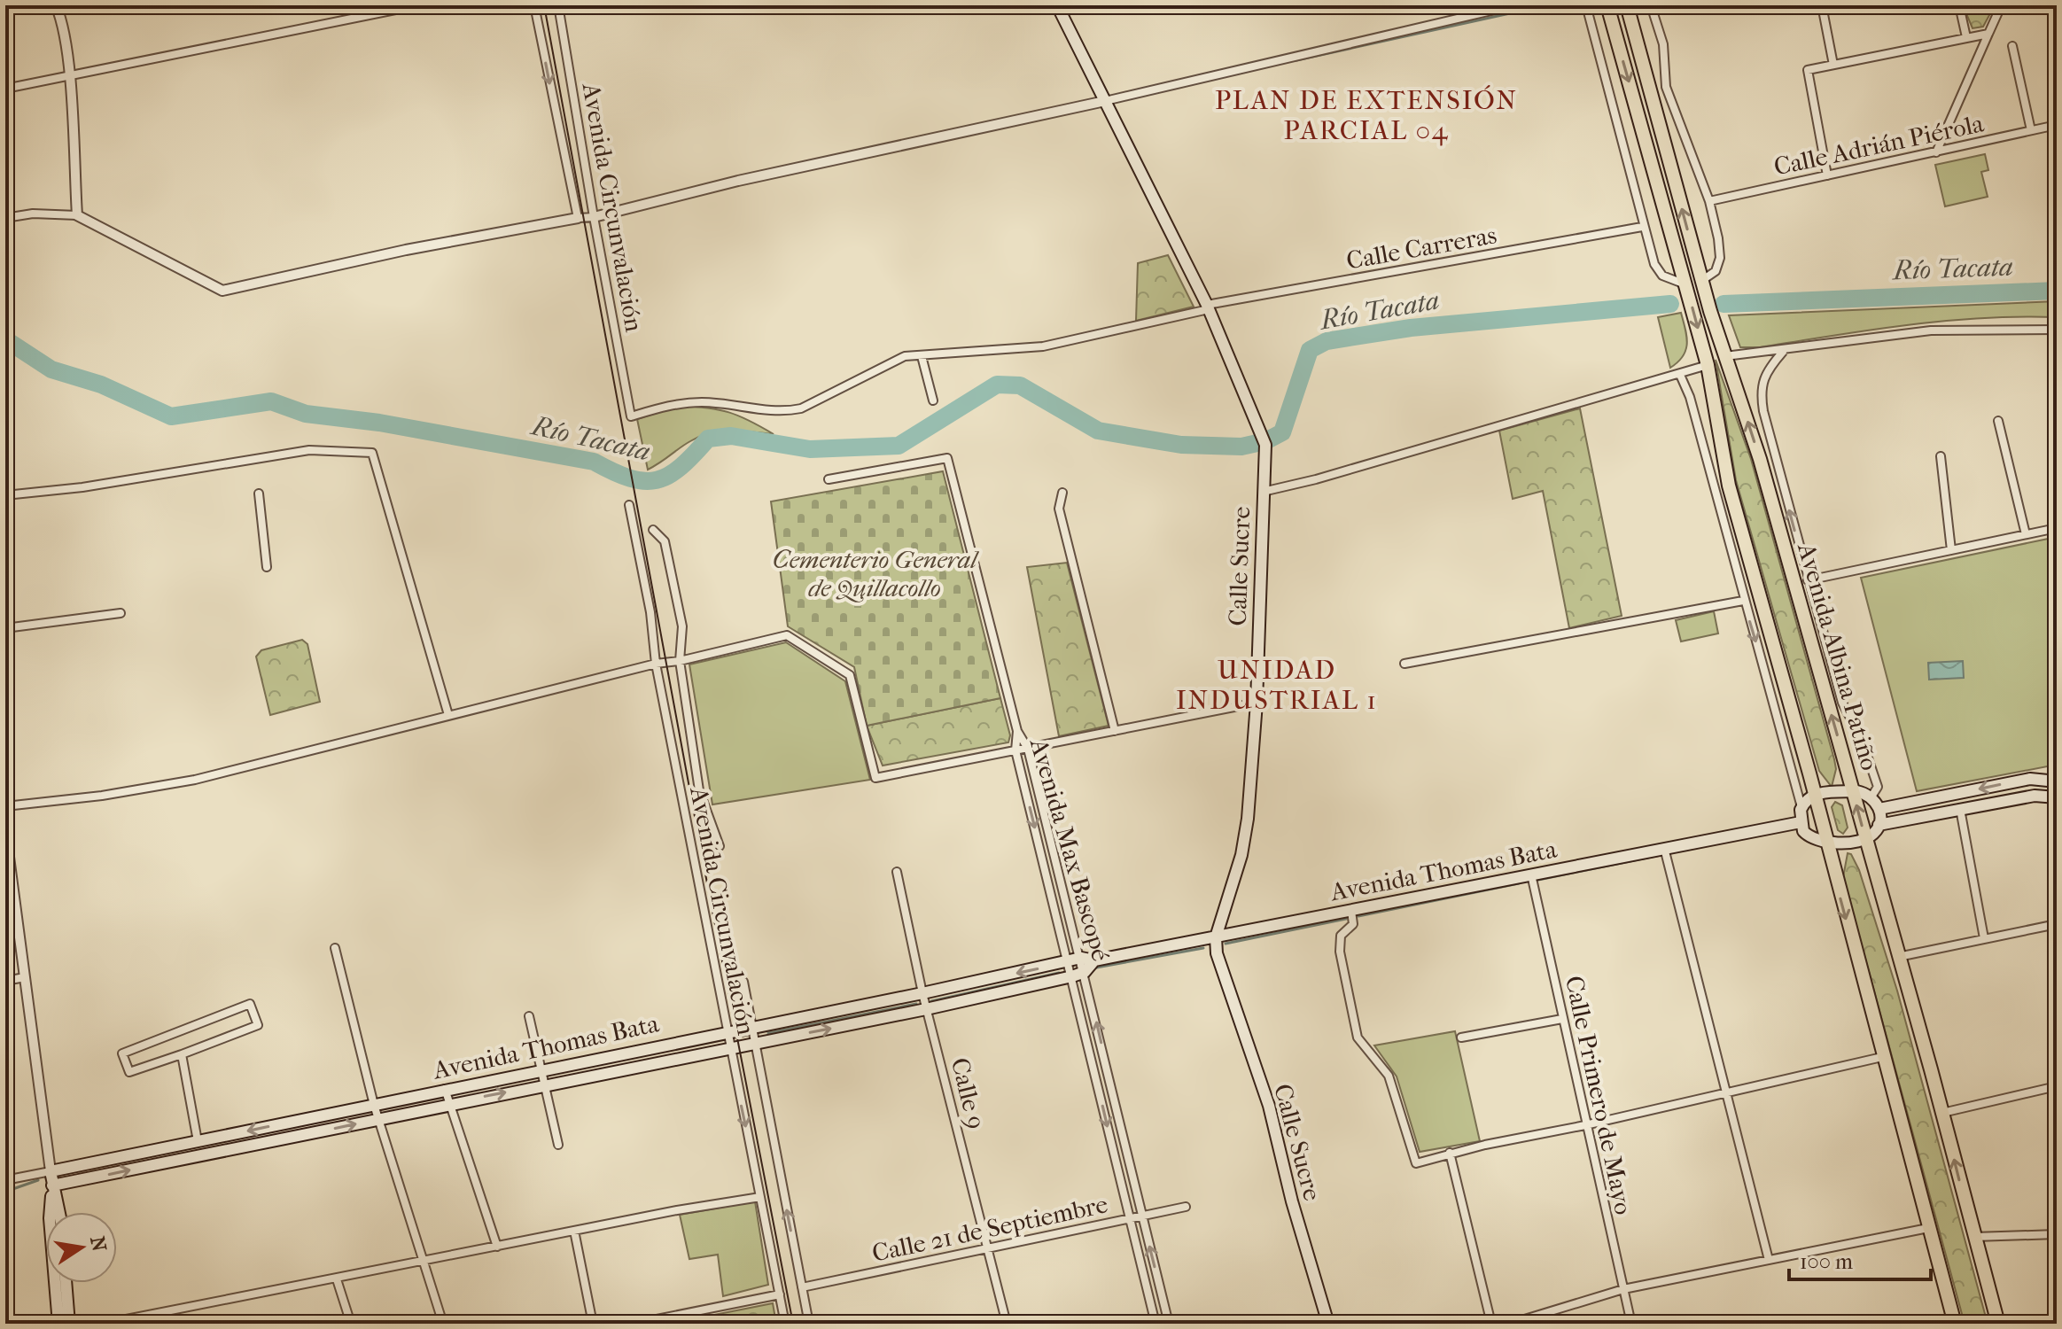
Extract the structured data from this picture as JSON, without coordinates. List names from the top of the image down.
{
  "streets": {
    "highway": ["Avenida Albina Patiño"],
    "main road": ["Calle Sucre", "Avenida Thomas Bata"],
    "street": [
      "Calle Adrián Piérola",
      "Avenida Circunvalación",
      "Calle Carreras",
      "Avenida Max Bascopé",
      "Calle 9",
      "Calle Primero de Mayo",
      "Calle 21 de Septiembre"
    ]
  },
  "crossings": [
    ["Avenida Circunvalación", "Calle Carreras"],
    ["Avenida Circunvalación", "Avenida Thomas Bata"],
    ["Avenida Circunvalación", "Calle 21 de Septiembre"],
    ["Calle Carreras", "Calle Sucre"],
    ["Calle Sucre", "Avenida Thomas Bata"],
    ["Avenida Max Bascopé", "Avenida Thomas Bata"],
    ["Avenida Max Bascopé", "Calle 21 de Septiembre"],
    ["Avenida Thomas Bata", "Calle 9"],
    ["Avenida Thomas Bata", "Calle Primero de Mayo"],
    ["Calle 9", "Calle 21 de Septiembre"]
  ],
  "districts": ["PLAN DE EXTENSIÓN PARCIAL 04", "UNIDAD INDUSTRIAL 1"],
  "water": ["Río Tacata"],
  "parks": ["Cementerio General de Quillacollo"],
  "scale_bar": "100 m",
  "north": "right"
}
